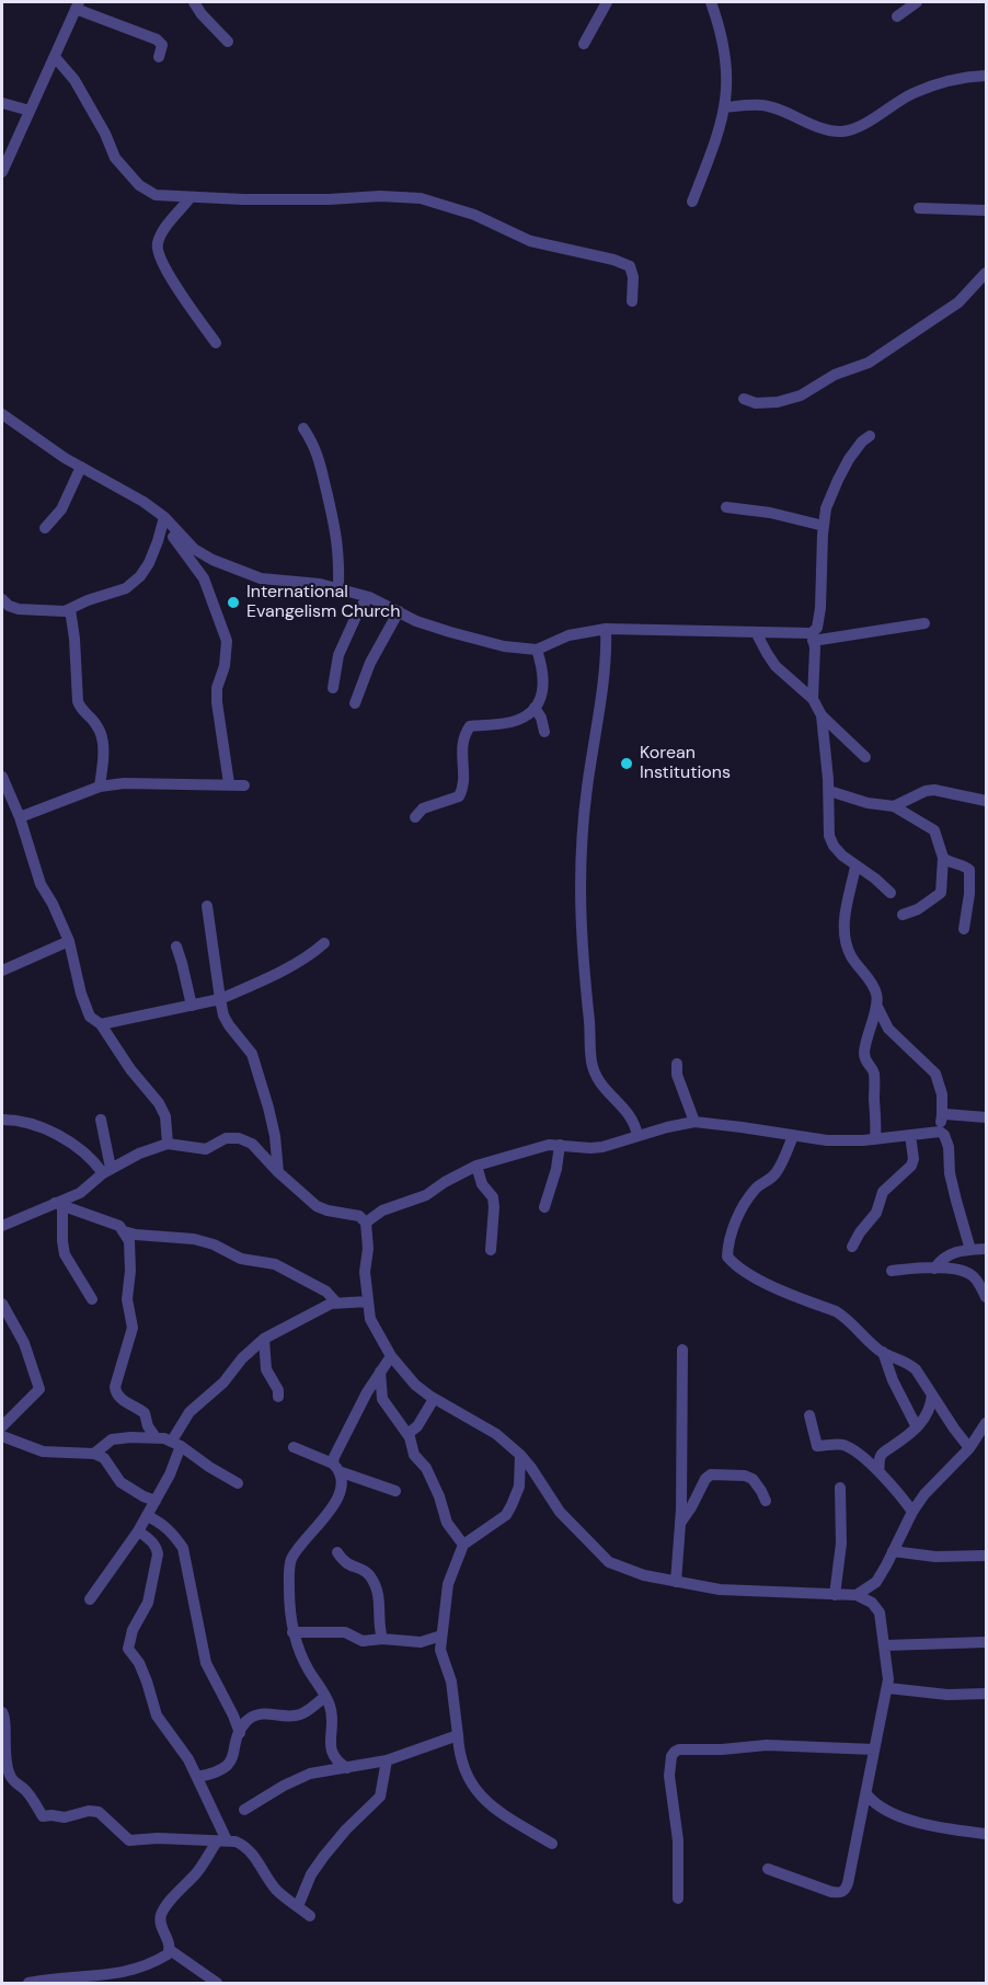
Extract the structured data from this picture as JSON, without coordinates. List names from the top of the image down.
{
  "places": ["International Evangelism Church", "Korean Institutions"]
}
